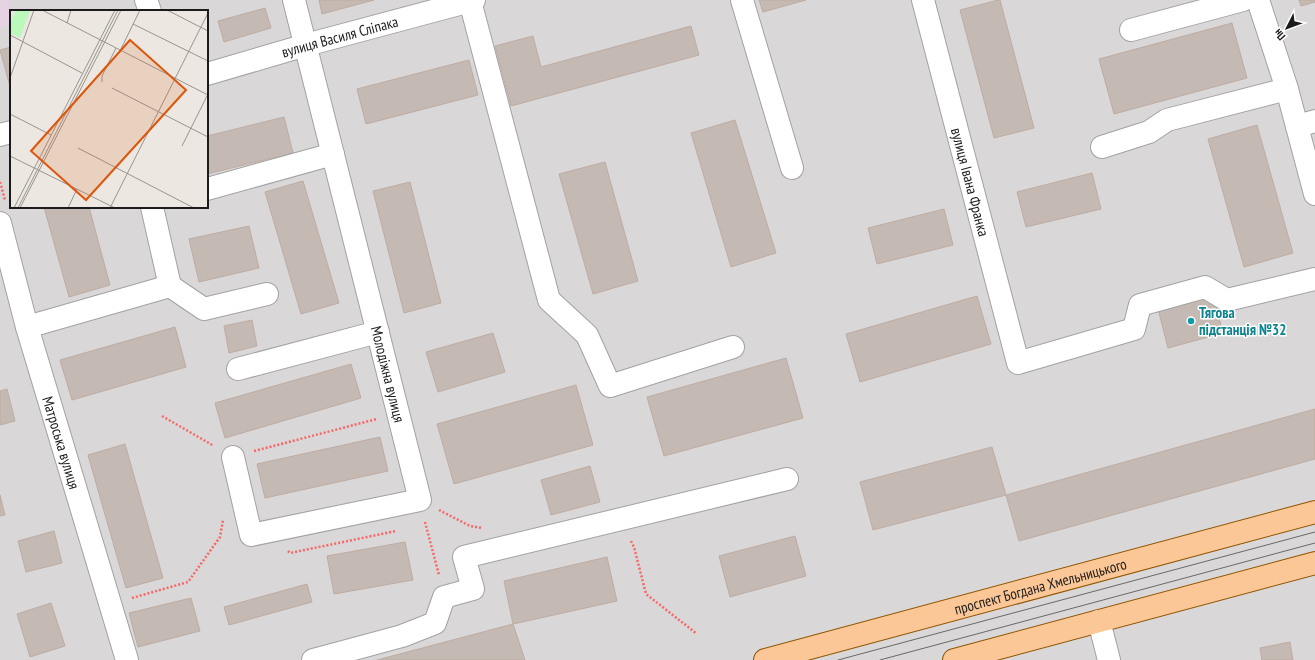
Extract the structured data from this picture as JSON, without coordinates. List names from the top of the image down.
{
  "streets": {
    "main road": ["проспект Богдана Хмельницького"],
    "street": [
      "вулиця Василя Сліпака",
      "вулиця Івана Франка",
      "Молодіжна вулиця",
      "Матроська вулиця"
    ]
  },
  "crossings": [
    ["вулиця Василя Сліпака", "Молодіжна вулиця"]
  ],
  "places": ["Тягова пiдстанцiя №32"],
  "north": "bottom left"
}
